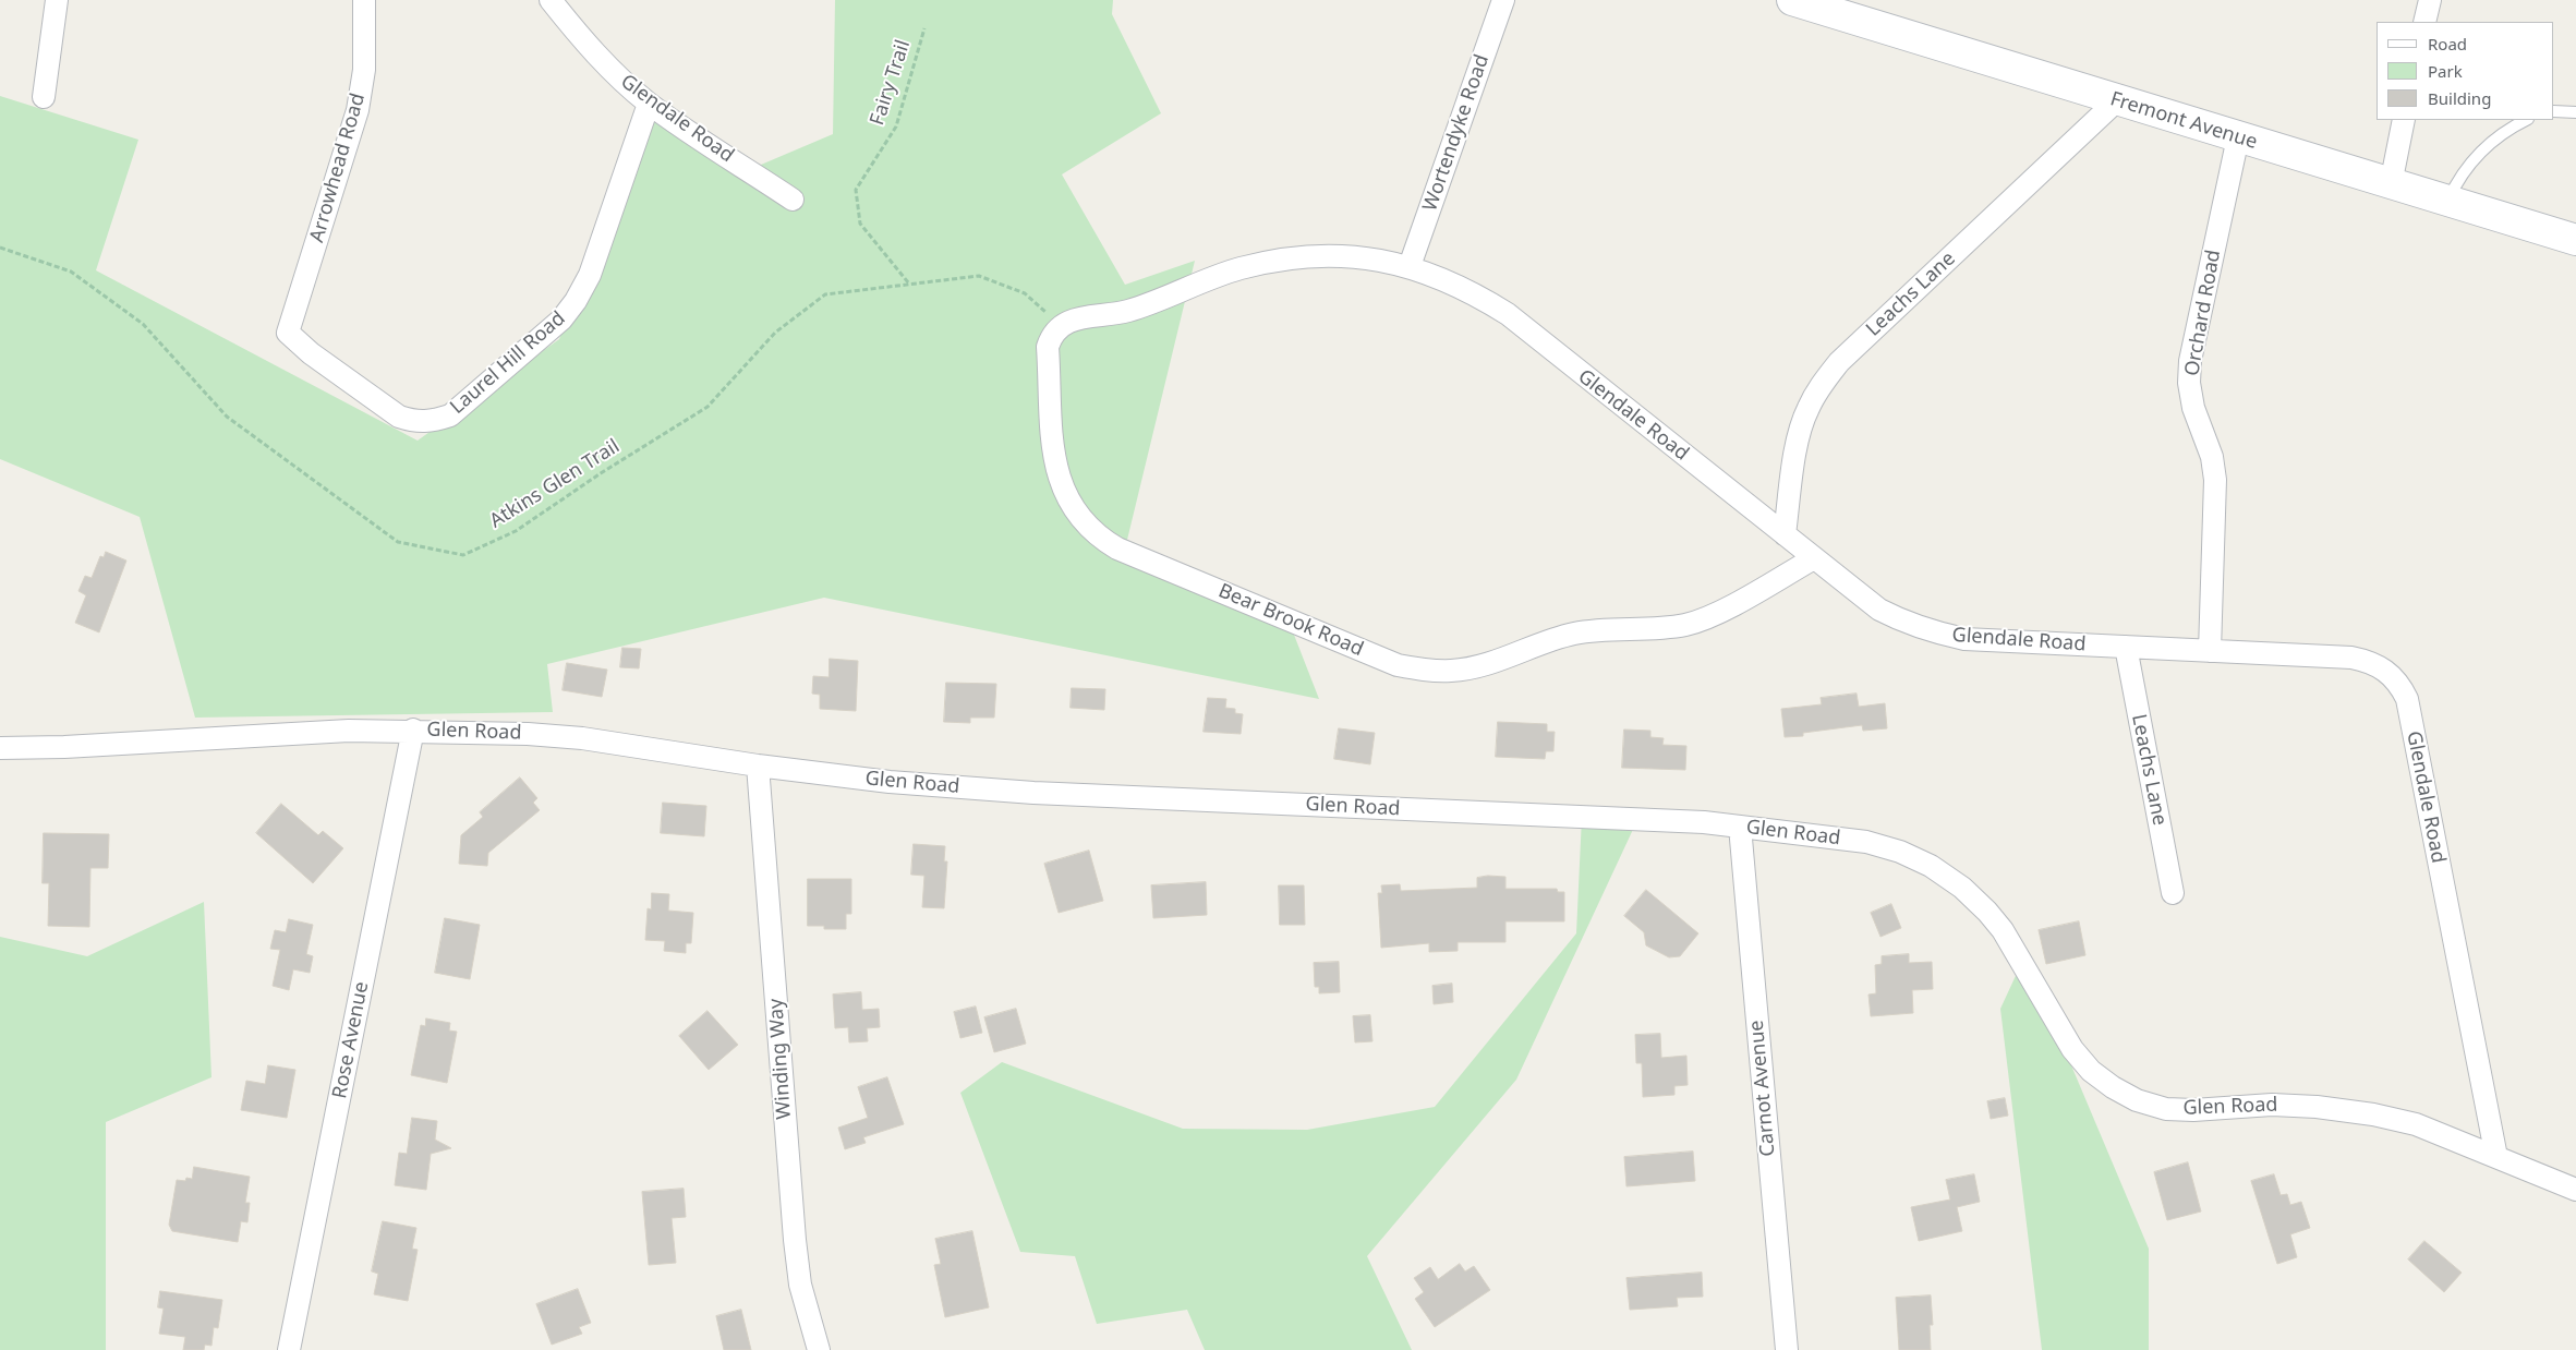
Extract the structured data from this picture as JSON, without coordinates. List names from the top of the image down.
{
  "streets": {
    "street": [
      "Glendale Road",
      "Fremont Avenue",
      "Wortendyke Road",
      "Arrowhead Road",
      "Leachs Lane",
      "Orchard Road",
      "Laurel Hill Road",
      "Bear Brook Road",
      "Glen Road",
      "Rose Avenue",
      "Winding Way",
      "Carnot Avenue"
    ],
    "path": ["Fairy Trail", "Atkins Glen Trail"]
  },
  "crossings": [
    ["Fairy Trail", "Atkins Glen Trail"],
    ["Glendale Road", "Wortendyke Road"],
    ["Glendale Road", "Leachs Lane"],
    ["Glendale Road", "Orchard Road"],
    ["Glendale Road", "Laurel Hill Road"],
    ["Glendale Road", "Atkins Glen Trail"],
    ["Glendale Road", "Bear Brook Road"],
    ["Glendale Road", "Glen Road"],
    ["Fremont Avenue", "Leachs Lane"],
    ["Fremont Avenue", "Orchard Road"],
    ["Arrowhead Road", "Laurel Hill Road"],
    ["Atkins Glen Trail", "Bear Brook Road"],
    ["Glen Road", "Rose Avenue"],
    ["Glen Road", "Winding Way"],
    ["Glen Road", "Carnot Avenue"]
  ],
  "legend": ["Road", "Park", "Building"]
}
